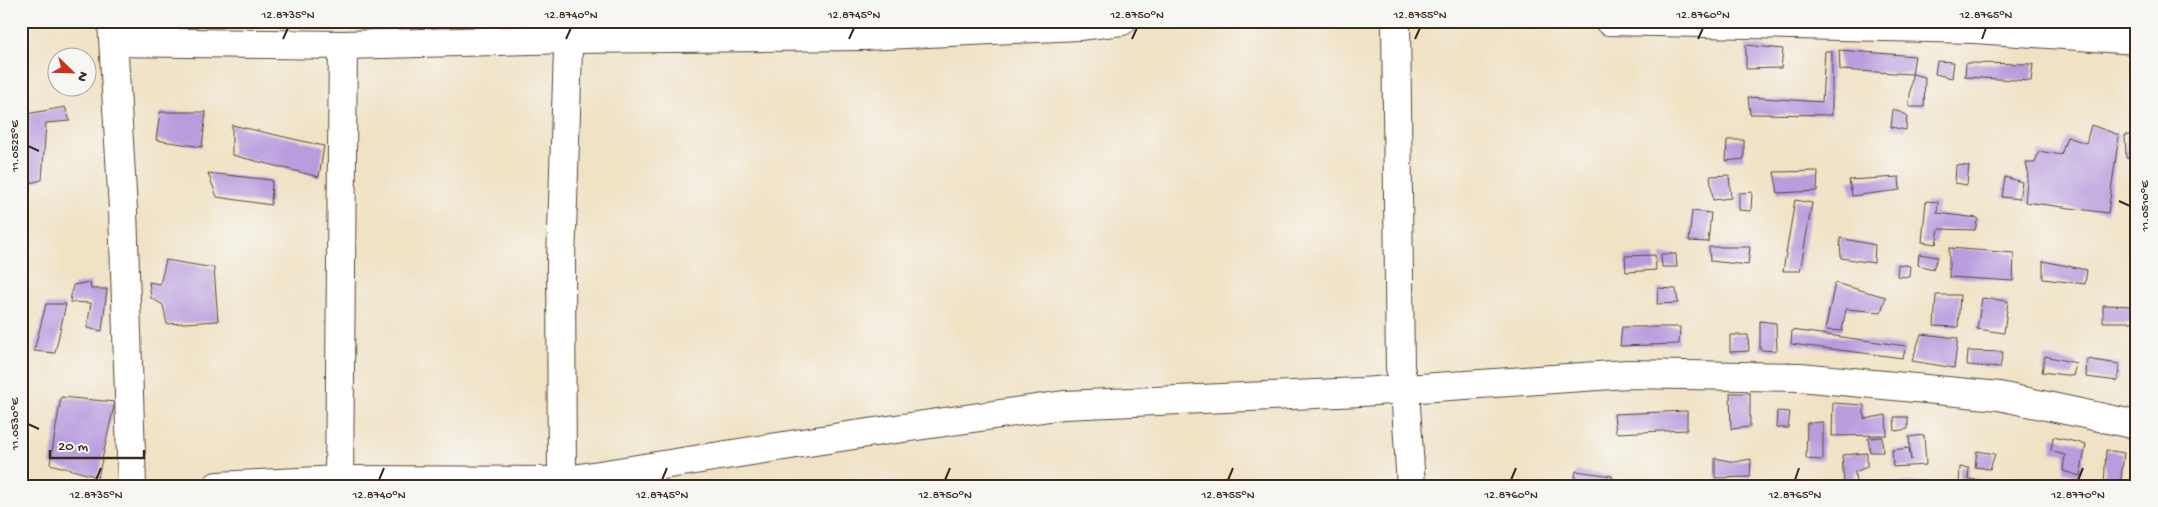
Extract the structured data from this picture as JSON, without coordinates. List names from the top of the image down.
{
  "scale_bar": "20 m",
  "north": "bottom right",
  "coordinates": [
    "12.8735°N",
    "12.8740°N",
    "12.8745°N",
    "12.8750°N",
    "12.8755°N",
    "12.8760°N",
    "12.8765°N",
    "11.0525°E",
    "11.0510°E",
    "11.0530°E",
    "12.8770°N"
  ]
}
